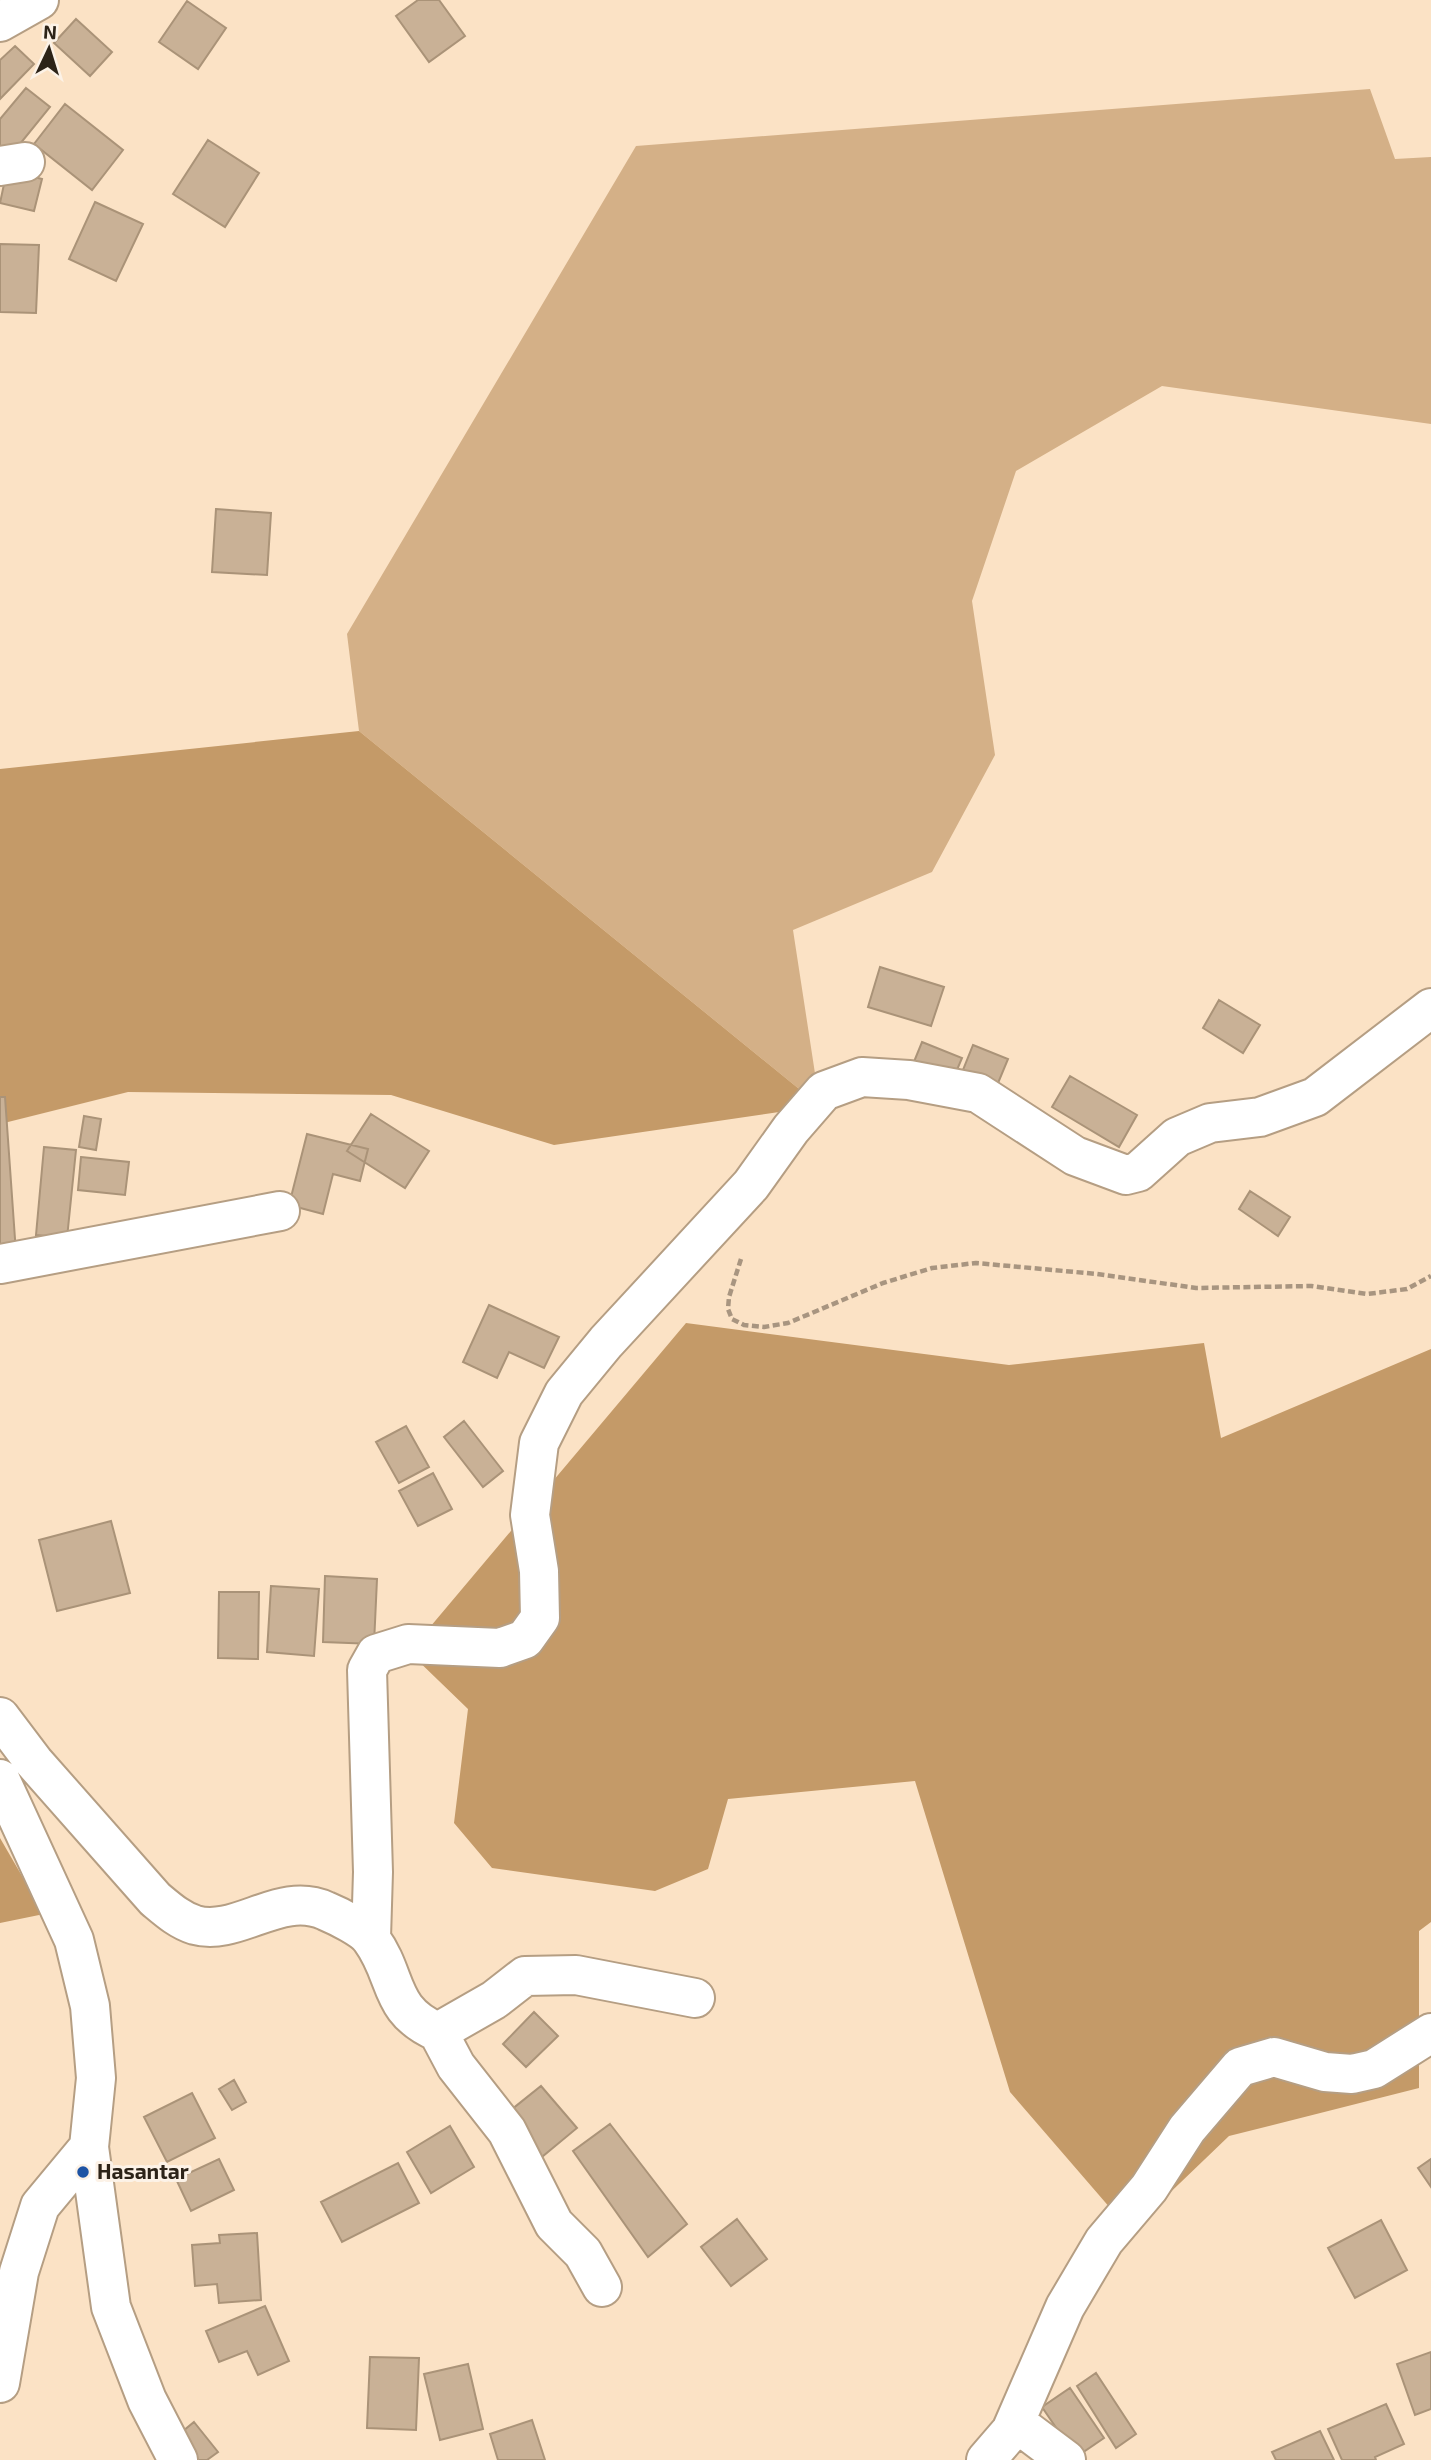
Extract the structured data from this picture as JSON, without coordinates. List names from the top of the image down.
{
  "places": ["Hasantar"],
  "north": "top"
}
